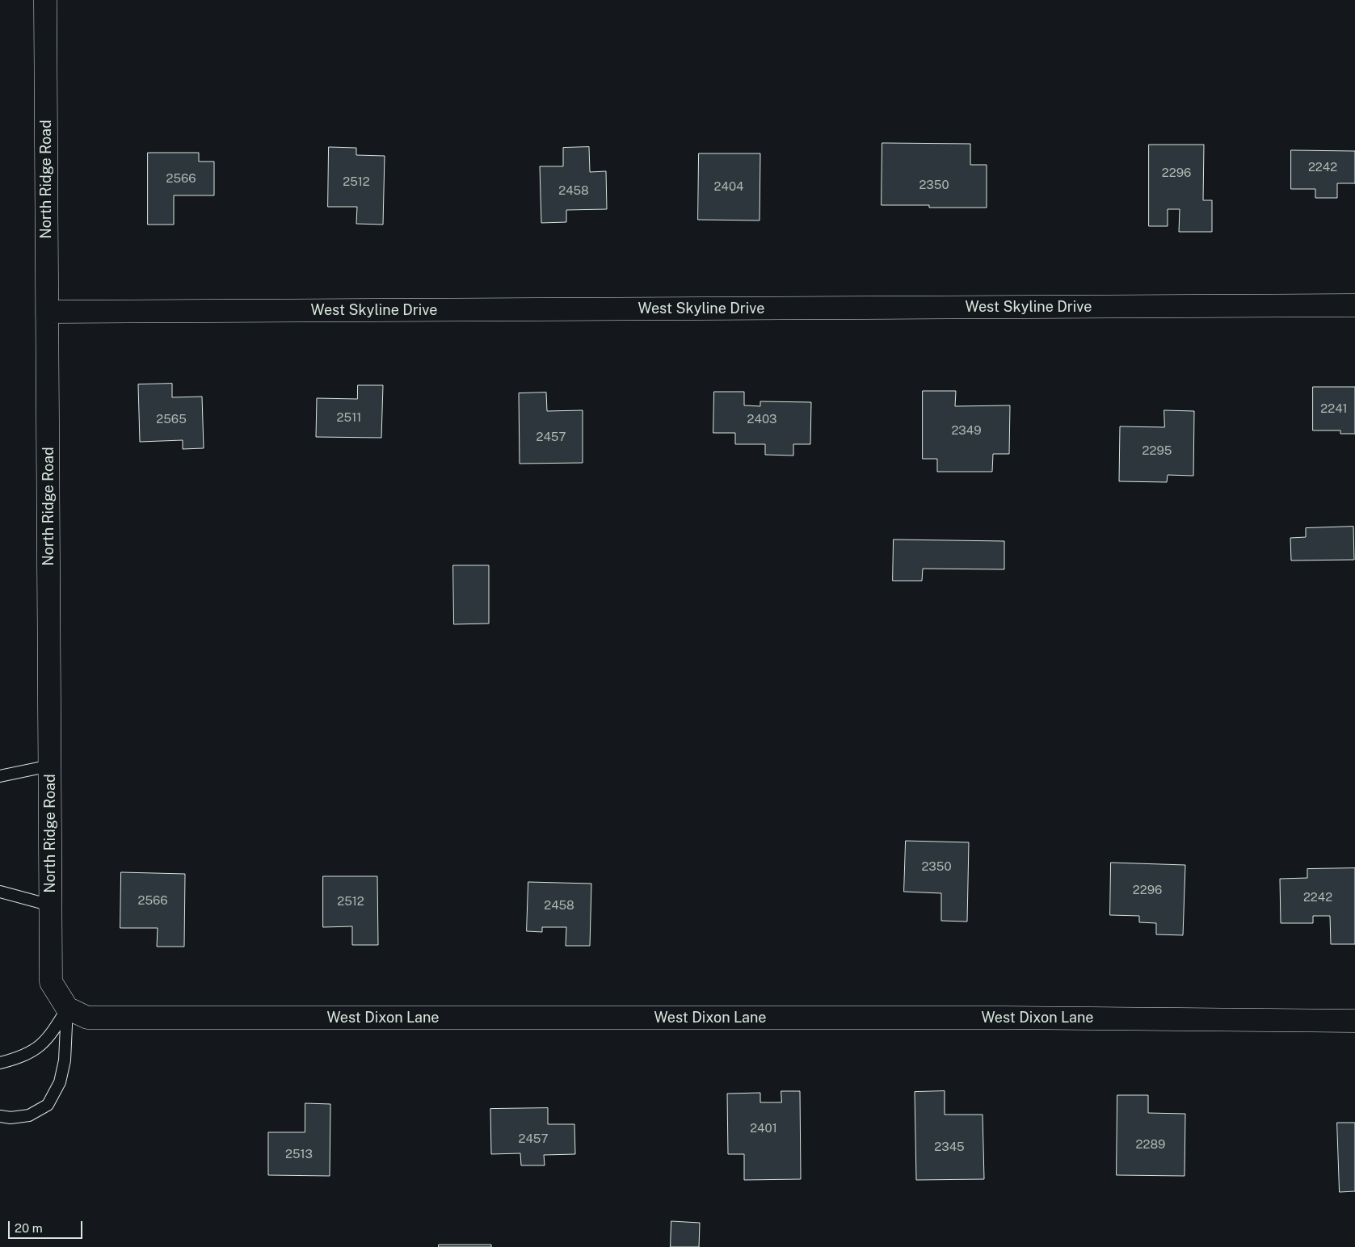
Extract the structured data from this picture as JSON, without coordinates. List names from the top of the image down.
{
  "streets": {
    "street": ["North Ridge Road", "West Skyline Drive", "West Dixon Lane"]
  },
  "crossings": [
    ["North Ridge Road", "West Skyline Drive"],
    ["North Ridge Road", "West Dixon Lane"]
  ],
  "house_numbers": [
    "2242",
    "2296",
    "2566",
    "2512",
    "2350",
    "2404",
    "2458",
    "2241",
    "2511",
    "2565",
    "2403",
    "2349",
    "2457",
    "2295",
    "2350",
    "2296",
    "2242",
    "2566",
    "2512",
    "2458",
    "2401",
    "2457",
    "2289",
    "2345",
    "2513"
  ],
  "scale_bar": "20 m"
}
